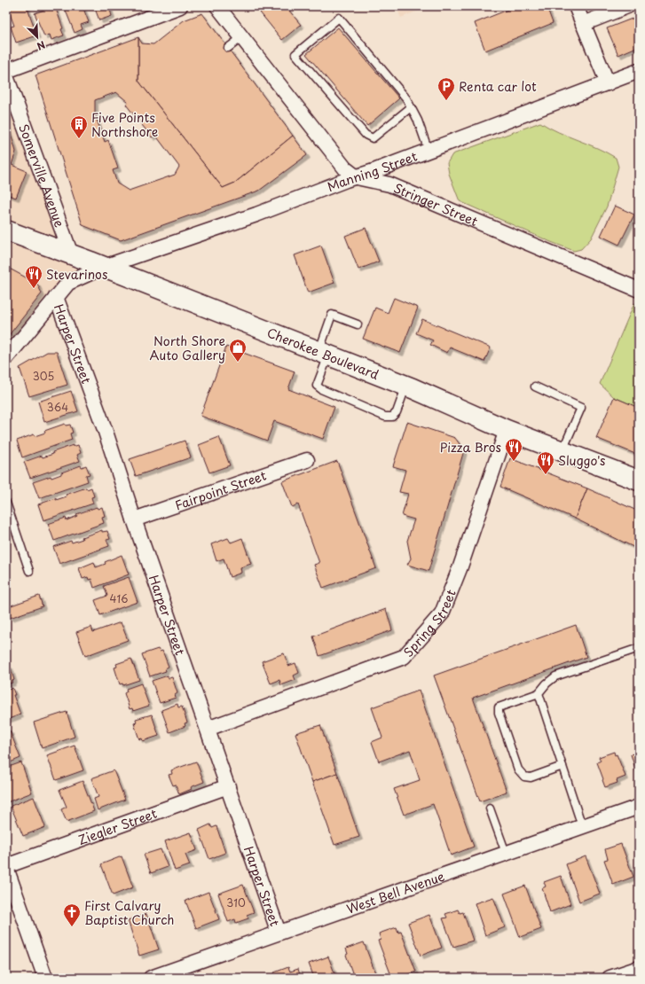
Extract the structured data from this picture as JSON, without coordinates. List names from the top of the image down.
{
  "streets": {
    "main road": ["Cherokee Boulevard"],
    "street": [
      "Manning Street",
      "Somerville Avenue",
      "Stringer Street",
      "Harper Street",
      "Fairpoint Street",
      "Spring Street",
      "Ziegler Street",
      "West Bell Avenue"
    ]
  },
  "crossings": [
    ["Manning Street", "Stringer Street"],
    ["Manning Street", "Harper Street"],
    ["Manning Street", "Cherokee Boulevard"],
    ["Somerville Avenue", "Cherokee Boulevard"],
    ["Harper Street", "Fairpoint Street"],
    ["Harper Street", "Spring Street"],
    ["Harper Street", "Ziegler Street"],
    ["Harper Street", "West Bell Avenue"],
    ["Cherokee Boulevard", "Spring Street"]
  ],
  "places": {
    "parking": ["Renta car lot"],
    "building": ["Five Points Northshore"],
    "restaurant": ["Stevarinos", "Pizza Bros", "Sluggo's"],
    "shop": ["North Shore Auto Gallery"],
    "church": ["First Calvary Baptist Church"]
  },
  "house_numbers": [
    "305",
    "364",
    "416",
    "310"
  ],
  "north": "bottom right"
}
